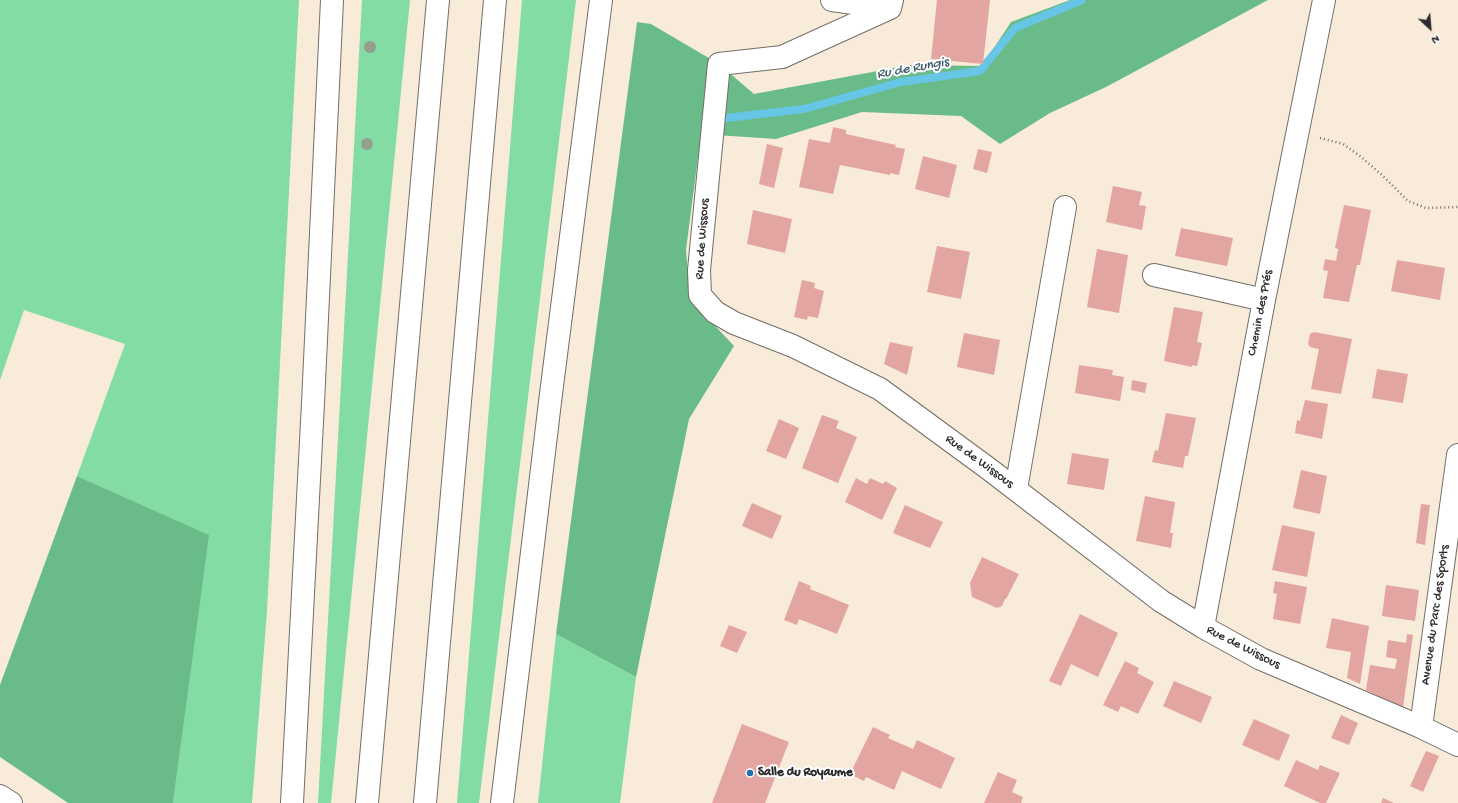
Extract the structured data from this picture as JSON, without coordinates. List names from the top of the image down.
{
  "streets": {
    "main road": ["Rue de Wissous", "Chemin des Prés", "Avenue du Parc des Sports"]
  },
  "crossings": [
    ["Rue de Wissous", "Chemin des Prés"],
    ["Rue de Wissous", "Avenue du Parc des Sports"]
  ],
  "water": ["Ru de Rungis"],
  "places": ["Salle du Royaume"],
  "north": "bottom right"
}
